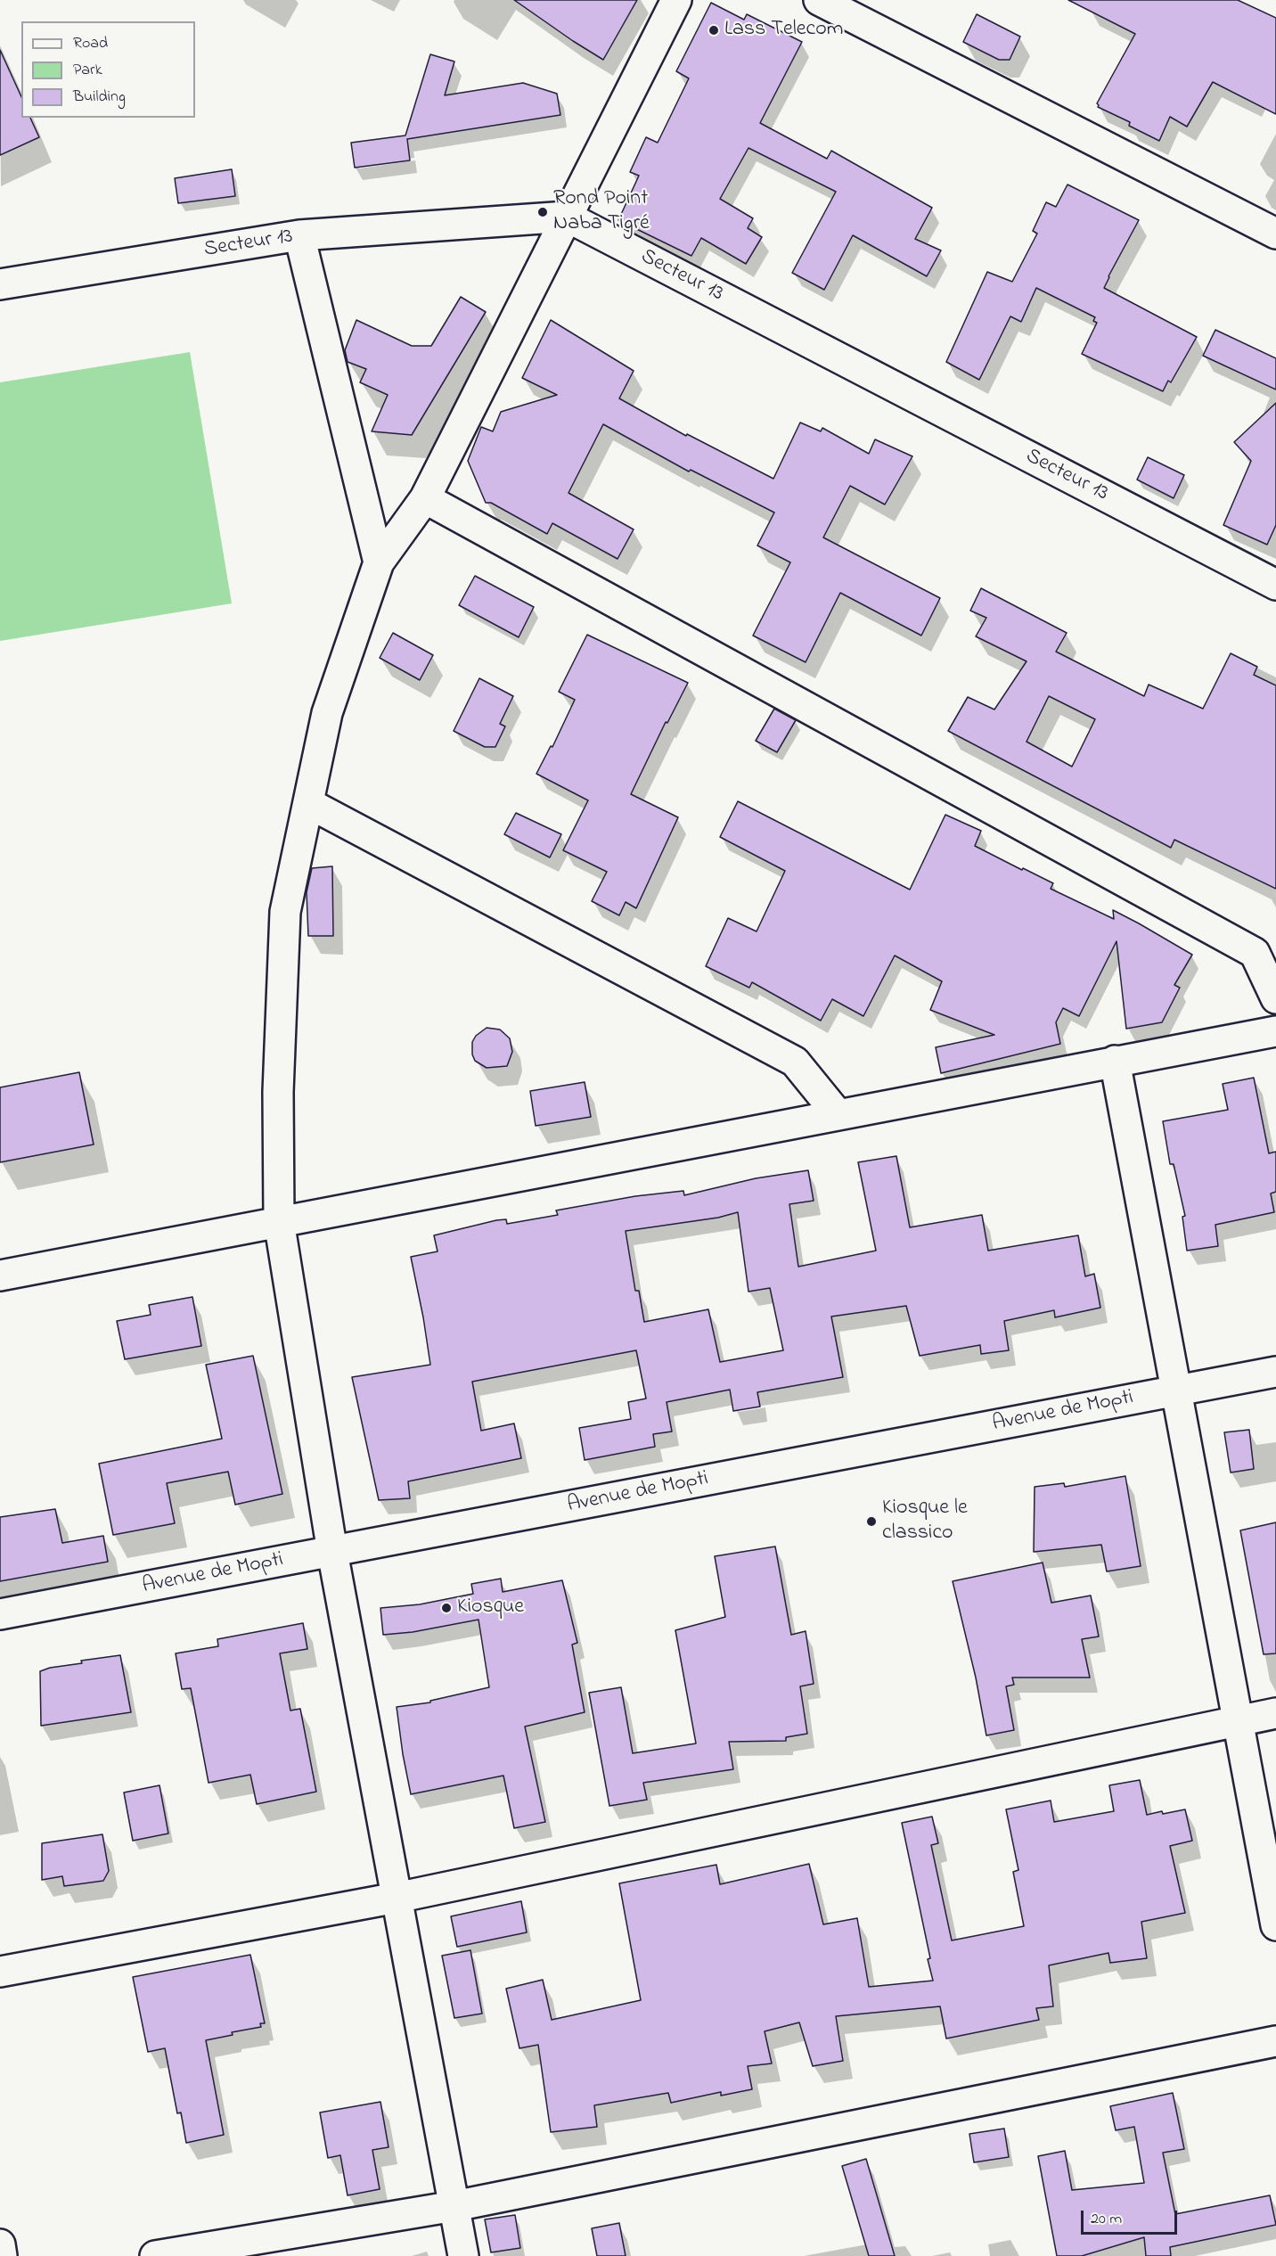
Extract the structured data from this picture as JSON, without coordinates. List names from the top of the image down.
{
  "streets": {
    "street": ["Secteur 13", "Avenue de Mopti"]
  },
  "places": [
    "Lass Telecom",
    "Rond Point Naba Tigré",
    "Kiosque le classico",
    "Kiosque"
  ],
  "legend": ["Road", "Park", "Building"],
  "scale_bar": "20 m"
}
